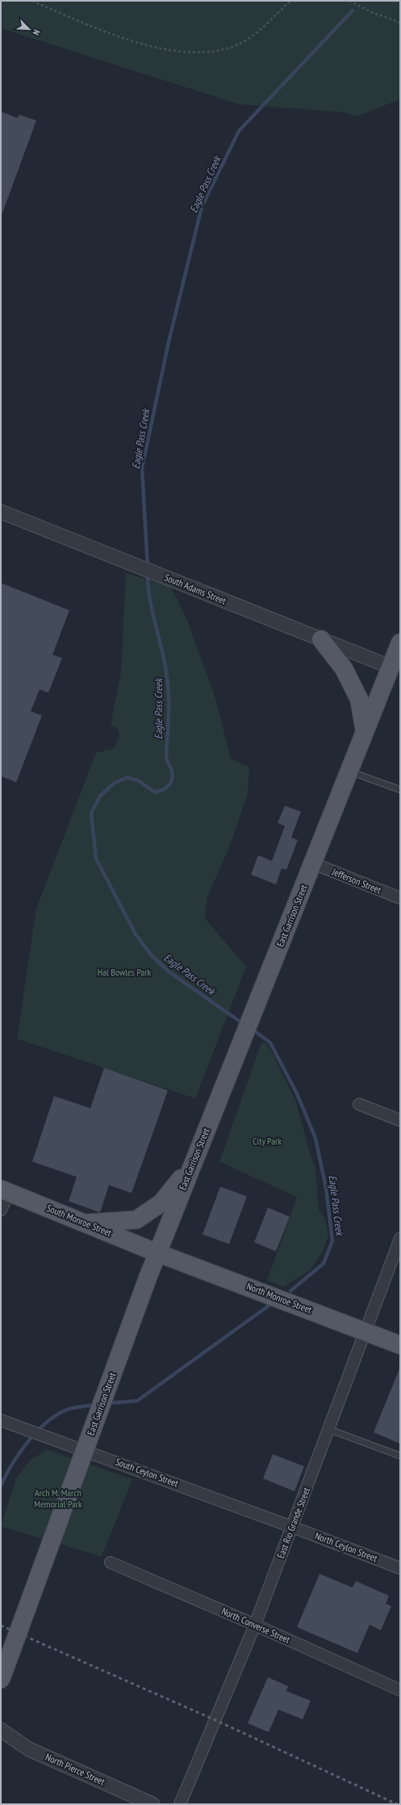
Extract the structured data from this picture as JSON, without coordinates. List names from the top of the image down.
{
  "streets": {
    "main road": ["East Garrison Street", "South Monroe Street", "North Monroe Street"],
    "street": [
      "South Adams Street",
      "Jefferson Street",
      "South Ceylon Street",
      "East Río Grande Street",
      "North Ceylon Street",
      "North Converse Street",
      "North Pierce Street"
    ]
  },
  "crossings": [
    ["South Adams Street", "East Garrison Street"],
    ["Jefferson Street", "East Garrison Street"],
    ["East Garrison Street", "South Monroe Street"],
    ["East Garrison Street", "North Monroe Street"],
    ["South Monroe Street", "North Monroe Street"],
    ["North Monroe Street", "East Río Grande Street"],
    ["South Ceylon Street", "East Río Grande Street"],
    ["South Ceylon Street", "North Ceylon Street"],
    ["East Río Grande Street", "North Ceylon Street"],
    ["East Río Grande Street", "North Converse Street"]
  ],
  "water": ["Eagle Pass Creek"],
  "parks": ["Hal Bowles Park", "City Park", "Arch M. March Memorial Park"],
  "north": "bottom right"
}
